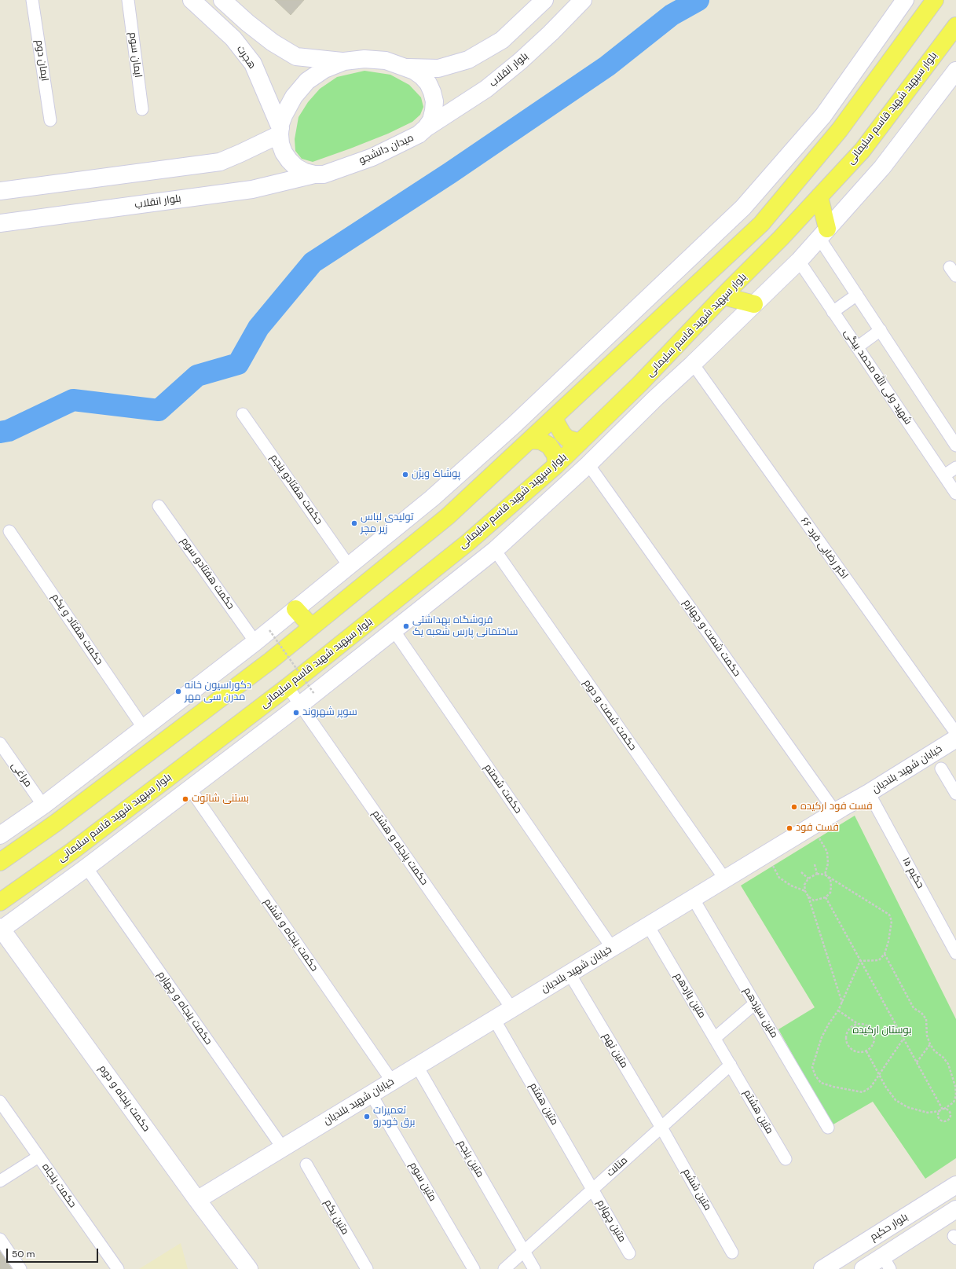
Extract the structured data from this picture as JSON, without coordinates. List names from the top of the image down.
{
  "streets": {
    "main road": ["بلوار سپهبد شهید قاسم سلیمانی"],
    "street": [
      "ایمان سوم",
      "هجرت",
      "ایمان دوم",
      "بلوار انقلاب",
      "میدان دانشجو",
      "شهید ولی الله محمد بیگی",
      "حکمت هفتادو پنجم",
      "۶۶ اکبر رضایی فرد",
      "حکمت هفتادو سوم",
      "حکمت هفتاد و یکم",
      "حکمت شصت و چهارم",
      "حکمت شصت و دوم",
      "خیابان شهید بلندیان",
      "مراغی",
      "حکمت شصتم",
      "حکمت پنجاه و هشتم",
      "حکیم ۱۵",
      "حکمت پنجاه و ششم",
      "متین یازدهم",
      "حکمت پنجاه و چهارم",
      "متین سیزدهم",
      "متین نهم",
      "حکمت پنجاه و دوم",
      "متین هفتم",
      "متین هشتم",
      "متین پنجم",
      "متانت",
      "متین سوم",
      "حکمت پنجاه",
      "متین ششم",
      "متین یکم",
      "متین چهارم",
      "بلوار حکیم"
    ]
  },
  "crossings": [
    ["هجرت", "میدان دانشجو"],
    ["بلوار انقلاب", "میدان دانشجو"],
    ["بلوار سپهبد شهید قاسم سلیمانی", "حکمت پنجاه و هشتم"],
    ["حکمت شصت و چهارم", "خیابان شهید بلندیان"],
    ["حکمت شصت و دوم", "خیابان شهید بلندیان"],
    ["خیابان شهید بلندیان", "حکمت شصتم"],
    ["خیابان شهید بلندیان", "حکمت پنجاه و هشتم"],
    ["خیابان شهید بلندیان", "حکیم ۱۵"],
    ["خیابان شهید بلندیان", "حکمت پنجاه و ششم"],
    ["خیابان شهید بلندیان", "متین یازدهم"],
    ["خیابان شهید بلندیان", "حکمت پنجاه و چهارم"],
    ["خیابان شهید بلندیان", "متین سیزدهم"],
    ["خیابان شهید بلندیان", "متین نهم"],
    ["خیابان شهید بلندیان", "حکمت پنجاه و دوم"],
    ["خیابان شهید بلندیان", "متین هفتم"],
    ["خیابان شهید بلندیان", "متین پنجم"],
    ["خیابان شهید بلندیان", "متین سوم"],
    ["متین یازدهم", "متین هشتم"],
    ["متین یازدهم", "متانت"],
    ["متین نهم", "متانت"],
    ["متین نهم", "متین ششم"],
    ["متین هفتم", "متانت"],
    ["متین هفتم", "متین چهارم"],
    ["متین هشتم", "متانت"],
    ["متین پنجم", "متانت"],
    ["متانت", "متین ششم"],
    ["متانت", "متین چهارم"]
  ],
  "parks": ["بوستان ارکیده"],
  "places": [
    "پوشاک ویژن",
    "تولیدی لباس زیر مچر",
    "فروشگاه بهداشتی ساختمانی پارس شعبه یک",
    "دکوراسیون خانه مدرن سی مهر",
    "سوپر شهروند",
    "بستنی شاتوت",
    "فست فود ارکیده",
    "فست فود",
    "تعمیرات برق خودرو"
  ],
  "scale_bar": "50 m"
}
